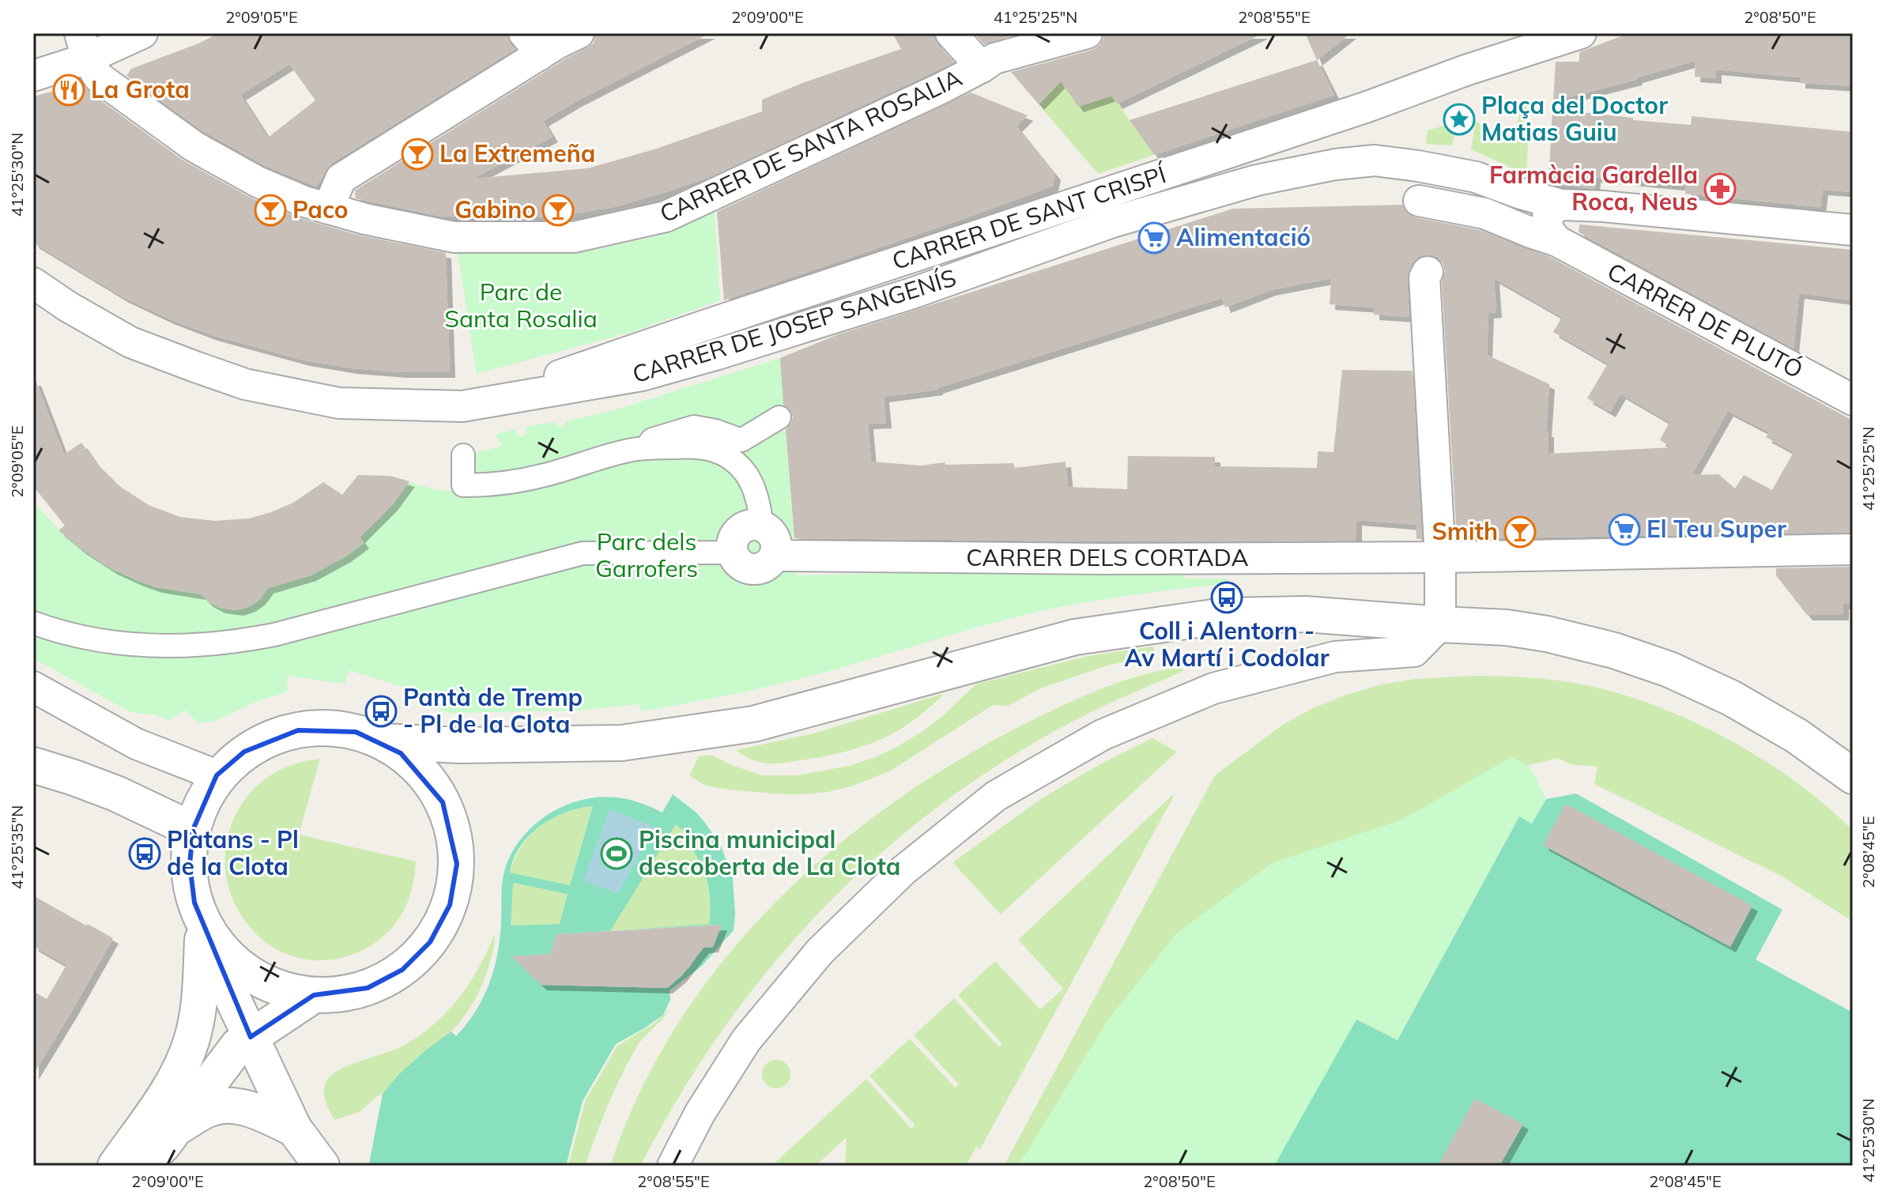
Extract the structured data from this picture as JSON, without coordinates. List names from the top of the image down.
{
  "streets": {
    "street": [
      "CARRER DE SANTA ROSALIA",
      "CARRER DE SANT CRISPÍ",
      "CARRER DE PLUTÓ",
      "CARRER DE JOSEP SANGENÍS",
      "CARRER DELS CORTADA"
    ]
  },
  "crossings": [
    ["CARRER DE SANT CRISPÍ", "CARRER DE JOSEP SANGENÍS"]
  ],
  "parks": ["Parc de Santa Rosalia", "Parc dels Garrofers"],
  "places": {
    "restaurant": ["La Grota"],
    "place": ["Plaça del Doctor Matias Guiu"],
    "bar": [
      "La Extremeña",
      "Paco",
      "Gabino",
      "Smith"
    ],
    "pharmacy": ["Farmàcia Gardella Roca, Neus"],
    "supermarket": ["Alimentació", "El Teu Super"],
    "bus stop": ["Coll i Alentorn - Av Martí i Codolar", "Pantà de Tremp - Pl de la Clota", "Plàtans - Pl de la Clota"],
    "sports": ["Piscina municipal descoberta de La Clota"]
  },
  "coordinates": [
    "2°09'05\"E",
    "2°09'00\"E",
    "41°25'25\"N",
    "2°08'55\"E",
    "2°08'50\"E",
    "41°25'30\"N",
    "41°25'35\"N",
    "2°08'45\"E"
  ]
}
